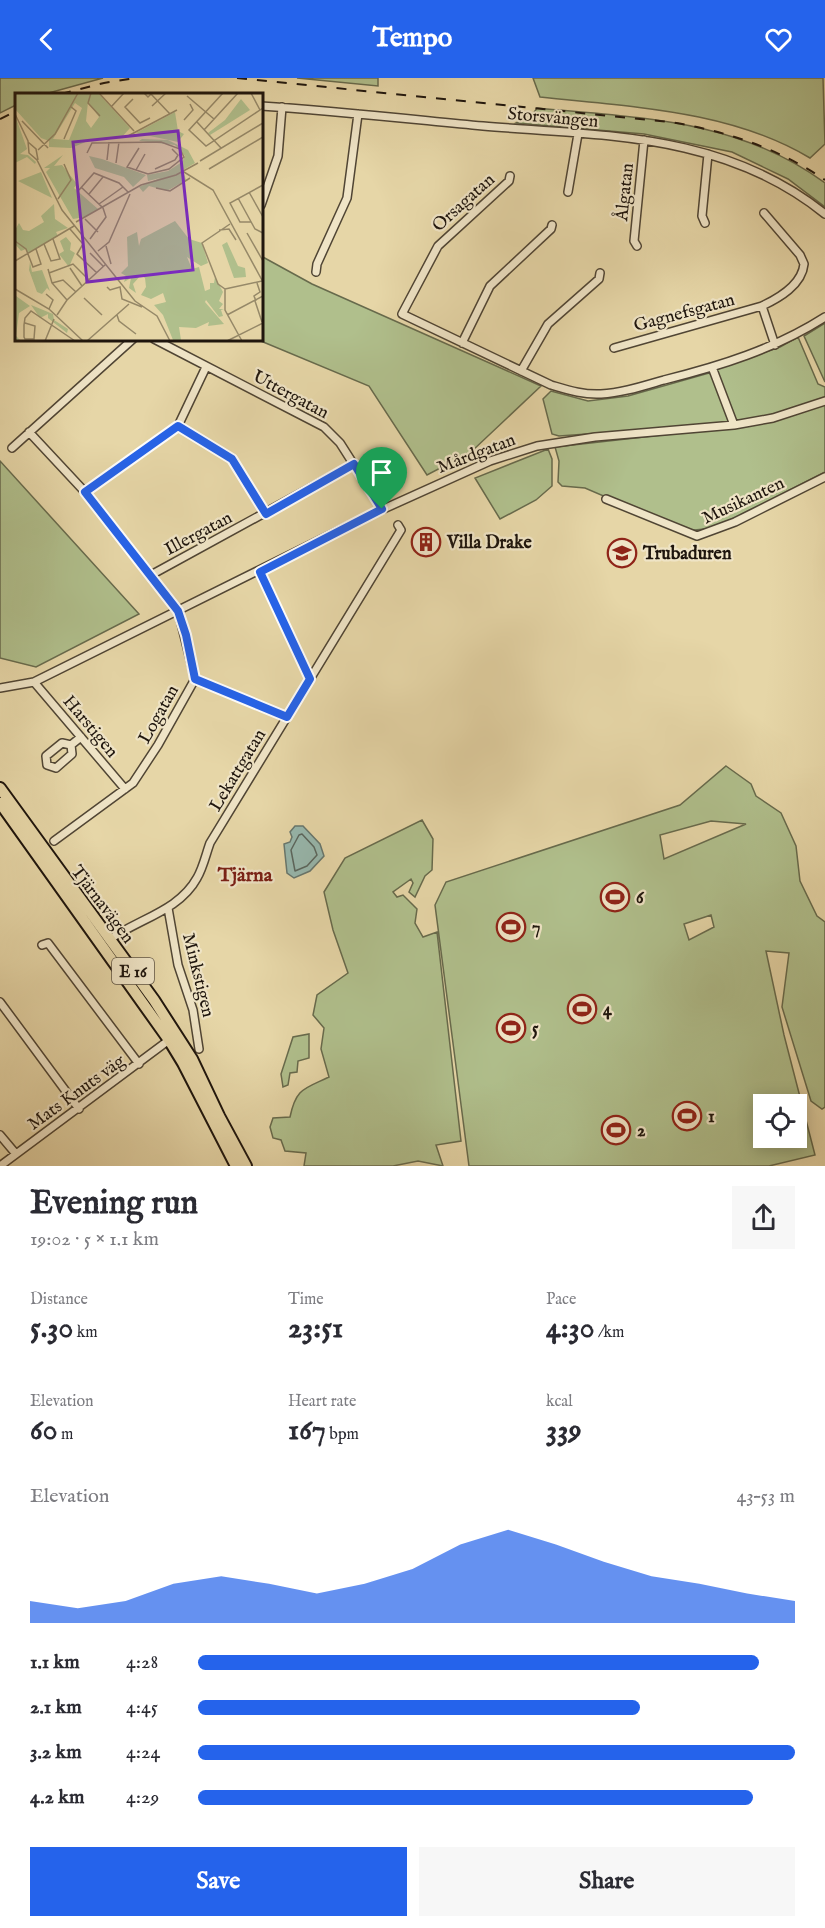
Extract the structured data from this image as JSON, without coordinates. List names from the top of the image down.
{
  "streets": {
    "highway": ["Tjärnavägen", "E 16"],
    "street": [
      "Storsvängen",
      "Ålgatan",
      "Orsagatan",
      "Gagnefsgatan",
      "Uttergatan",
      "Mårdgatan",
      "Musikanten",
      "Illergatan",
      "Logatan",
      "Harstigen",
      "Lekattgatan",
      "Minkstigen",
      "Mats Knuts väg"
    ]
  },
  "crossings": [
    ["Storsvängen", "Ålgatan"],
    ["Uttergatan", "Mårdgatan"],
    ["Uttergatan", "Illergatan"],
    ["Mårdgatan", "Logatan"],
    ["Mårdgatan", "Harstigen"],
    ["Illergatan", "Logatan"],
    ["Logatan", "Harstigen"],
    ["Lekattgatan", "Tjärnavägen"],
    ["Lekattgatan", "Minkstigen"],
    ["Tjärnavägen", "Mats Knuts väg"]
  ],
  "districts": ["Tjärna"],
  "places": {
    "building": ["Villa Drake"],
    "school or university": ["Trubaduren"],
    "sports": [
      "6",
      "7",
      "4",
      "5",
      "1",
      "2"
    ]
  },
  "page": {
    "header": "Tempo",
    "heading": ["Evening run", "19:02 · 5 × 1.1 km"],
    "stats": [
      ["Distance", "5.30 km"],
      ["Time", "23:51"],
      ["Pace", "4:30 /km"],
      ["Elevation", "60 m"],
      ["Heart rate", "167 bpm"],
      ["kcal", "339"]
    ],
    "chart": ["Elevation", "43–53 m"],
    "list": [
      {
        "name": "1.1 km",
        "note": "4:28"
      },
      {
        "name": "2.1 km",
        "note": "4:45"
      },
      {
        "name": "3.2 km",
        "note": "4:24"
      },
      {
        "name": "4.2 km",
        "note": "4:29"
      }
    ],
    "buttons": ["Save", "Share"]
  }
}
